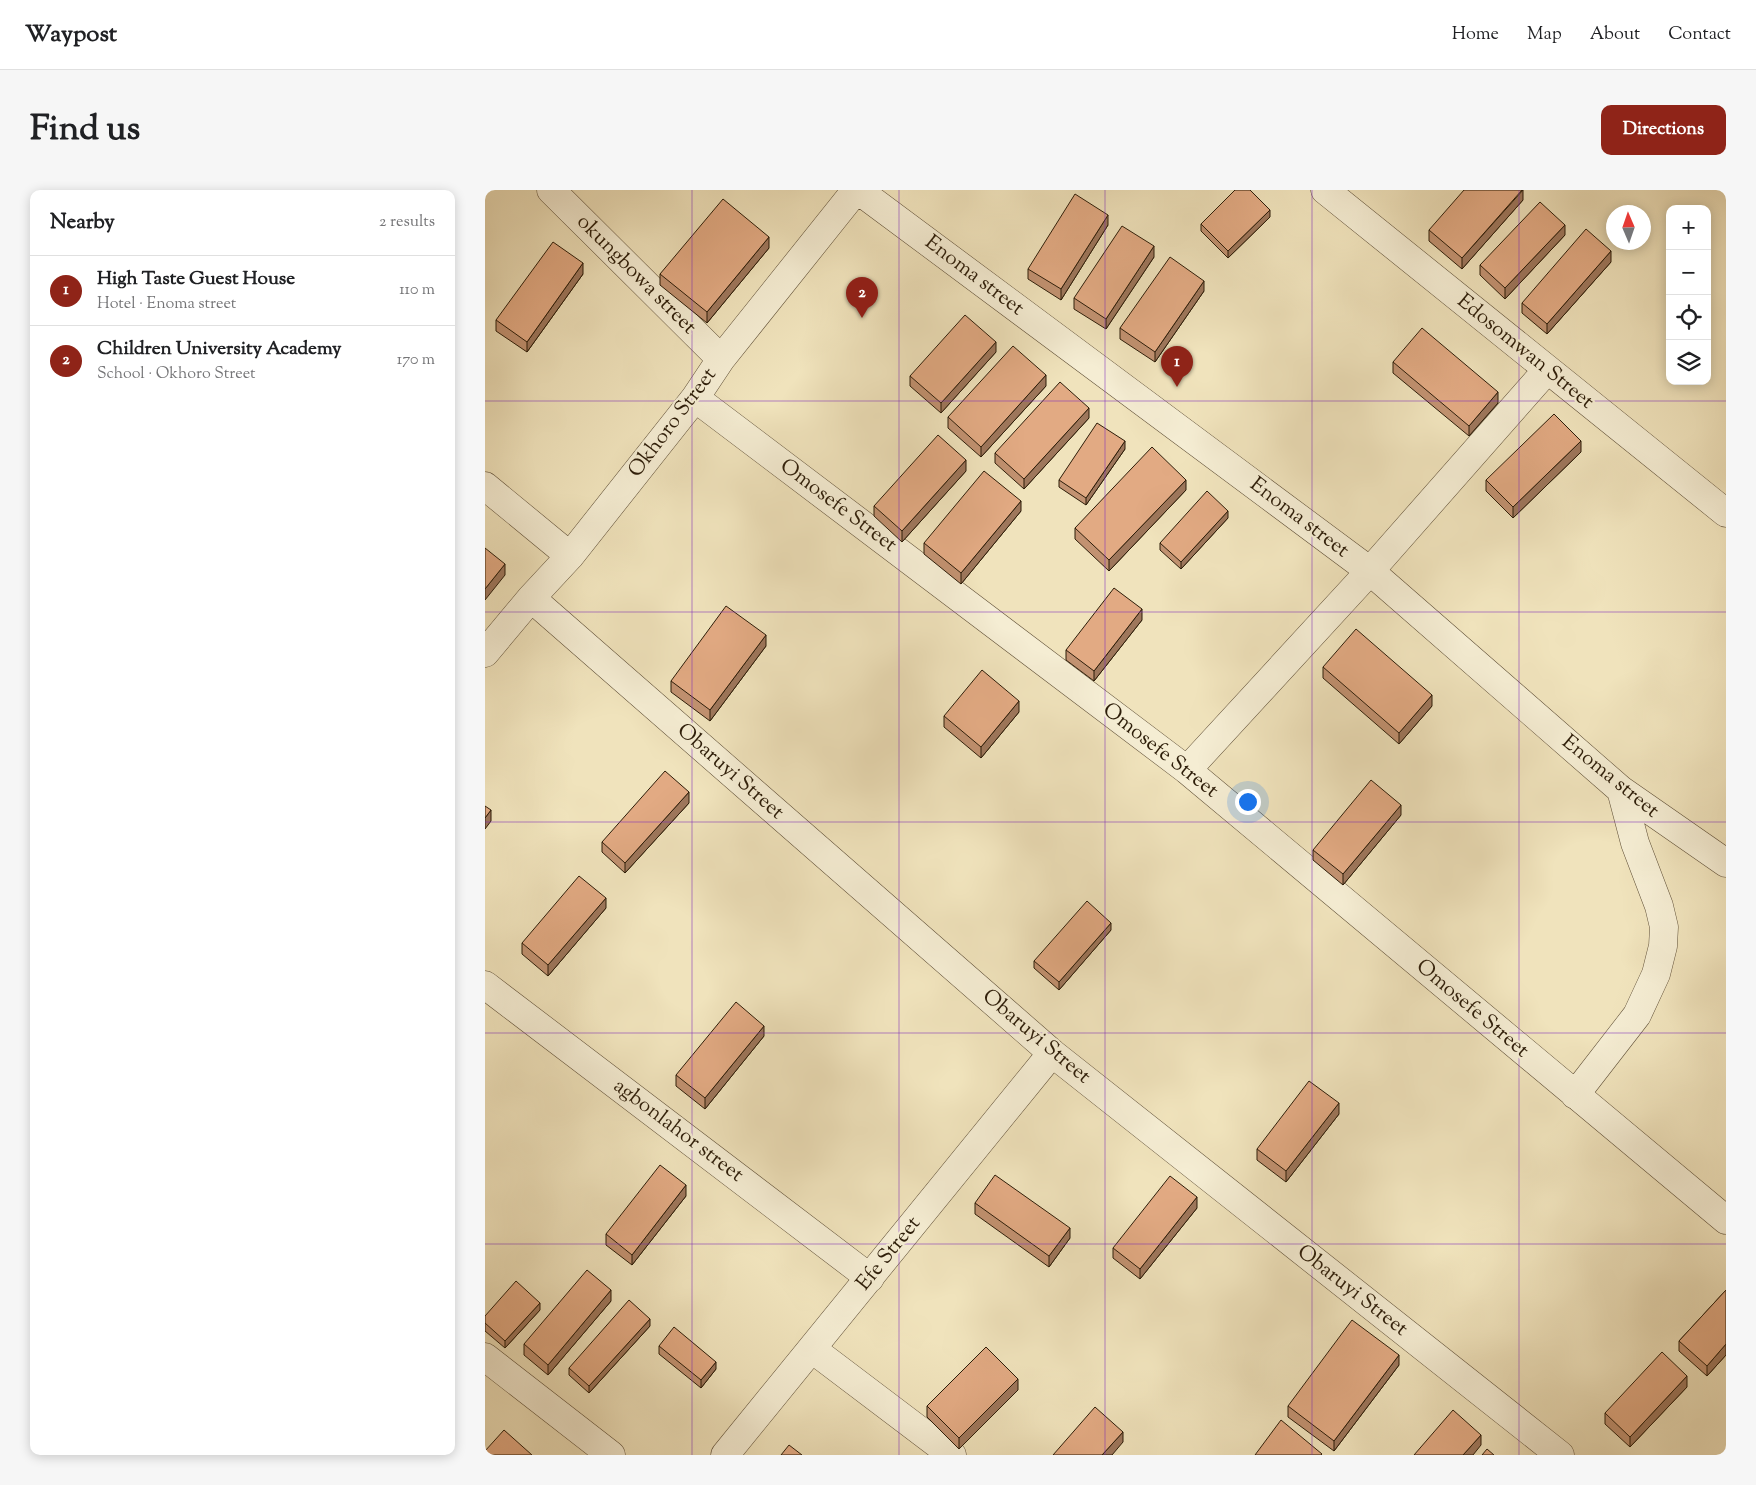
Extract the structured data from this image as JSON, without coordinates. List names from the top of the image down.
{
  "streets": {
    "street": [
      "okungbowa street",
      "Enoma street",
      "Edosomwan Street",
      "Okhoro Street",
      "Omosefe Street",
      "Obaruyi Street",
      "agbonlahor street",
      "Efe Street"
    ]
  },
  "crossings": [
    ["okungbowa street", "Okhoro Street"],
    ["Enoma street", "Okhoro Street"],
    ["Okhoro Street", "Omosefe Street"],
    ["Okhoro Street", "Obaruyi Street"],
    ["Obaruyi Street", "Efe Street"],
    ["agbonlahor street", "Efe Street"]
  ],
  "north": "top",
  "page": {
    "header": "Waypost",
    "nav": [
      "Home",
      "Map",
      "About",
      "Contact"
    ],
    "title": "Find us",
    "buttons": "Directions",
    "heading": ["Nearby", "2 results"],
    "map_buttons": ["+", "−"],
    "list": [
      {
        "mark": "1",
        "name": "High Taste Guest House",
        "note": "Hotel · Enoma street",
        "value": "110 m"
      },
      {
        "mark": "2",
        "name": "Children University Academy",
        "note": "School · Okhoro Street",
        "value": "170 m"
      }
    ],
    "pins": ["2", "1"]
  }
}
